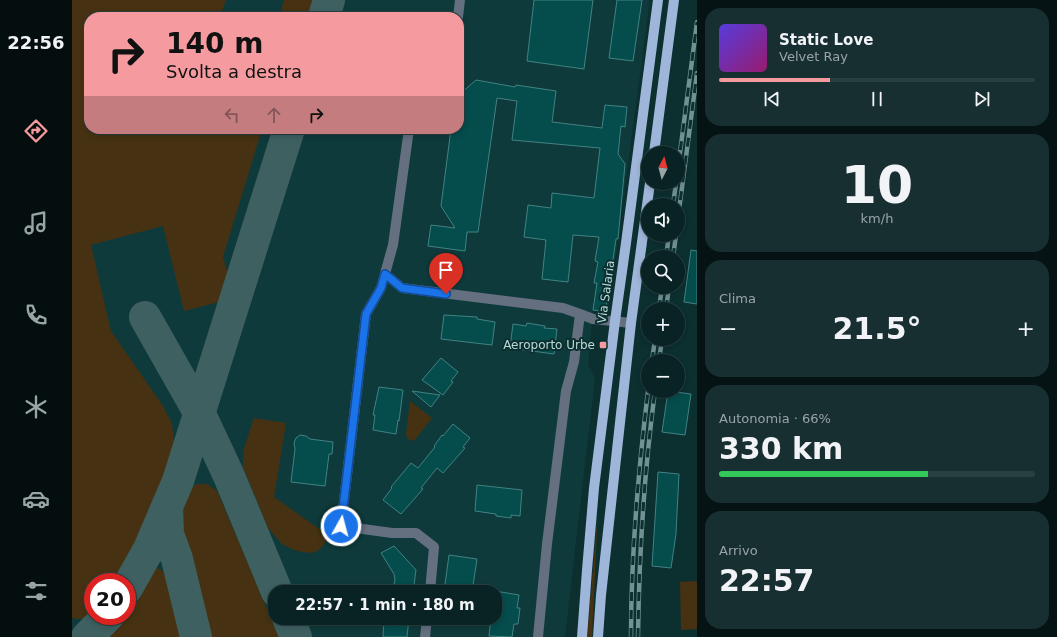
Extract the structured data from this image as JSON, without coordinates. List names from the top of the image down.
{
  "streets": {
    "main road": ["Via Salaria"]
  },
  "places": {
    "transit": ["Aeroporto Urbe"]
  },
  "north": "top",
  "page": {
    "tabs": "22:56",
    "turn": ["140 m", "Svolta a destra"],
    "song": ["Static Love", "Velvet Ray"],
    "tile": [
      ["10", "km/h"],
      "Clima",
      ["Autonomia · 66%", "330 km"],
      ["Arrivo", "22:57"]
    ],
    "map_buttons": ["+", "−"],
    "heat": ["−", "21.5°", "+"],
    "limit": "20",
    "trip": "22:57 · 1 min · 180 m"
  }
}
